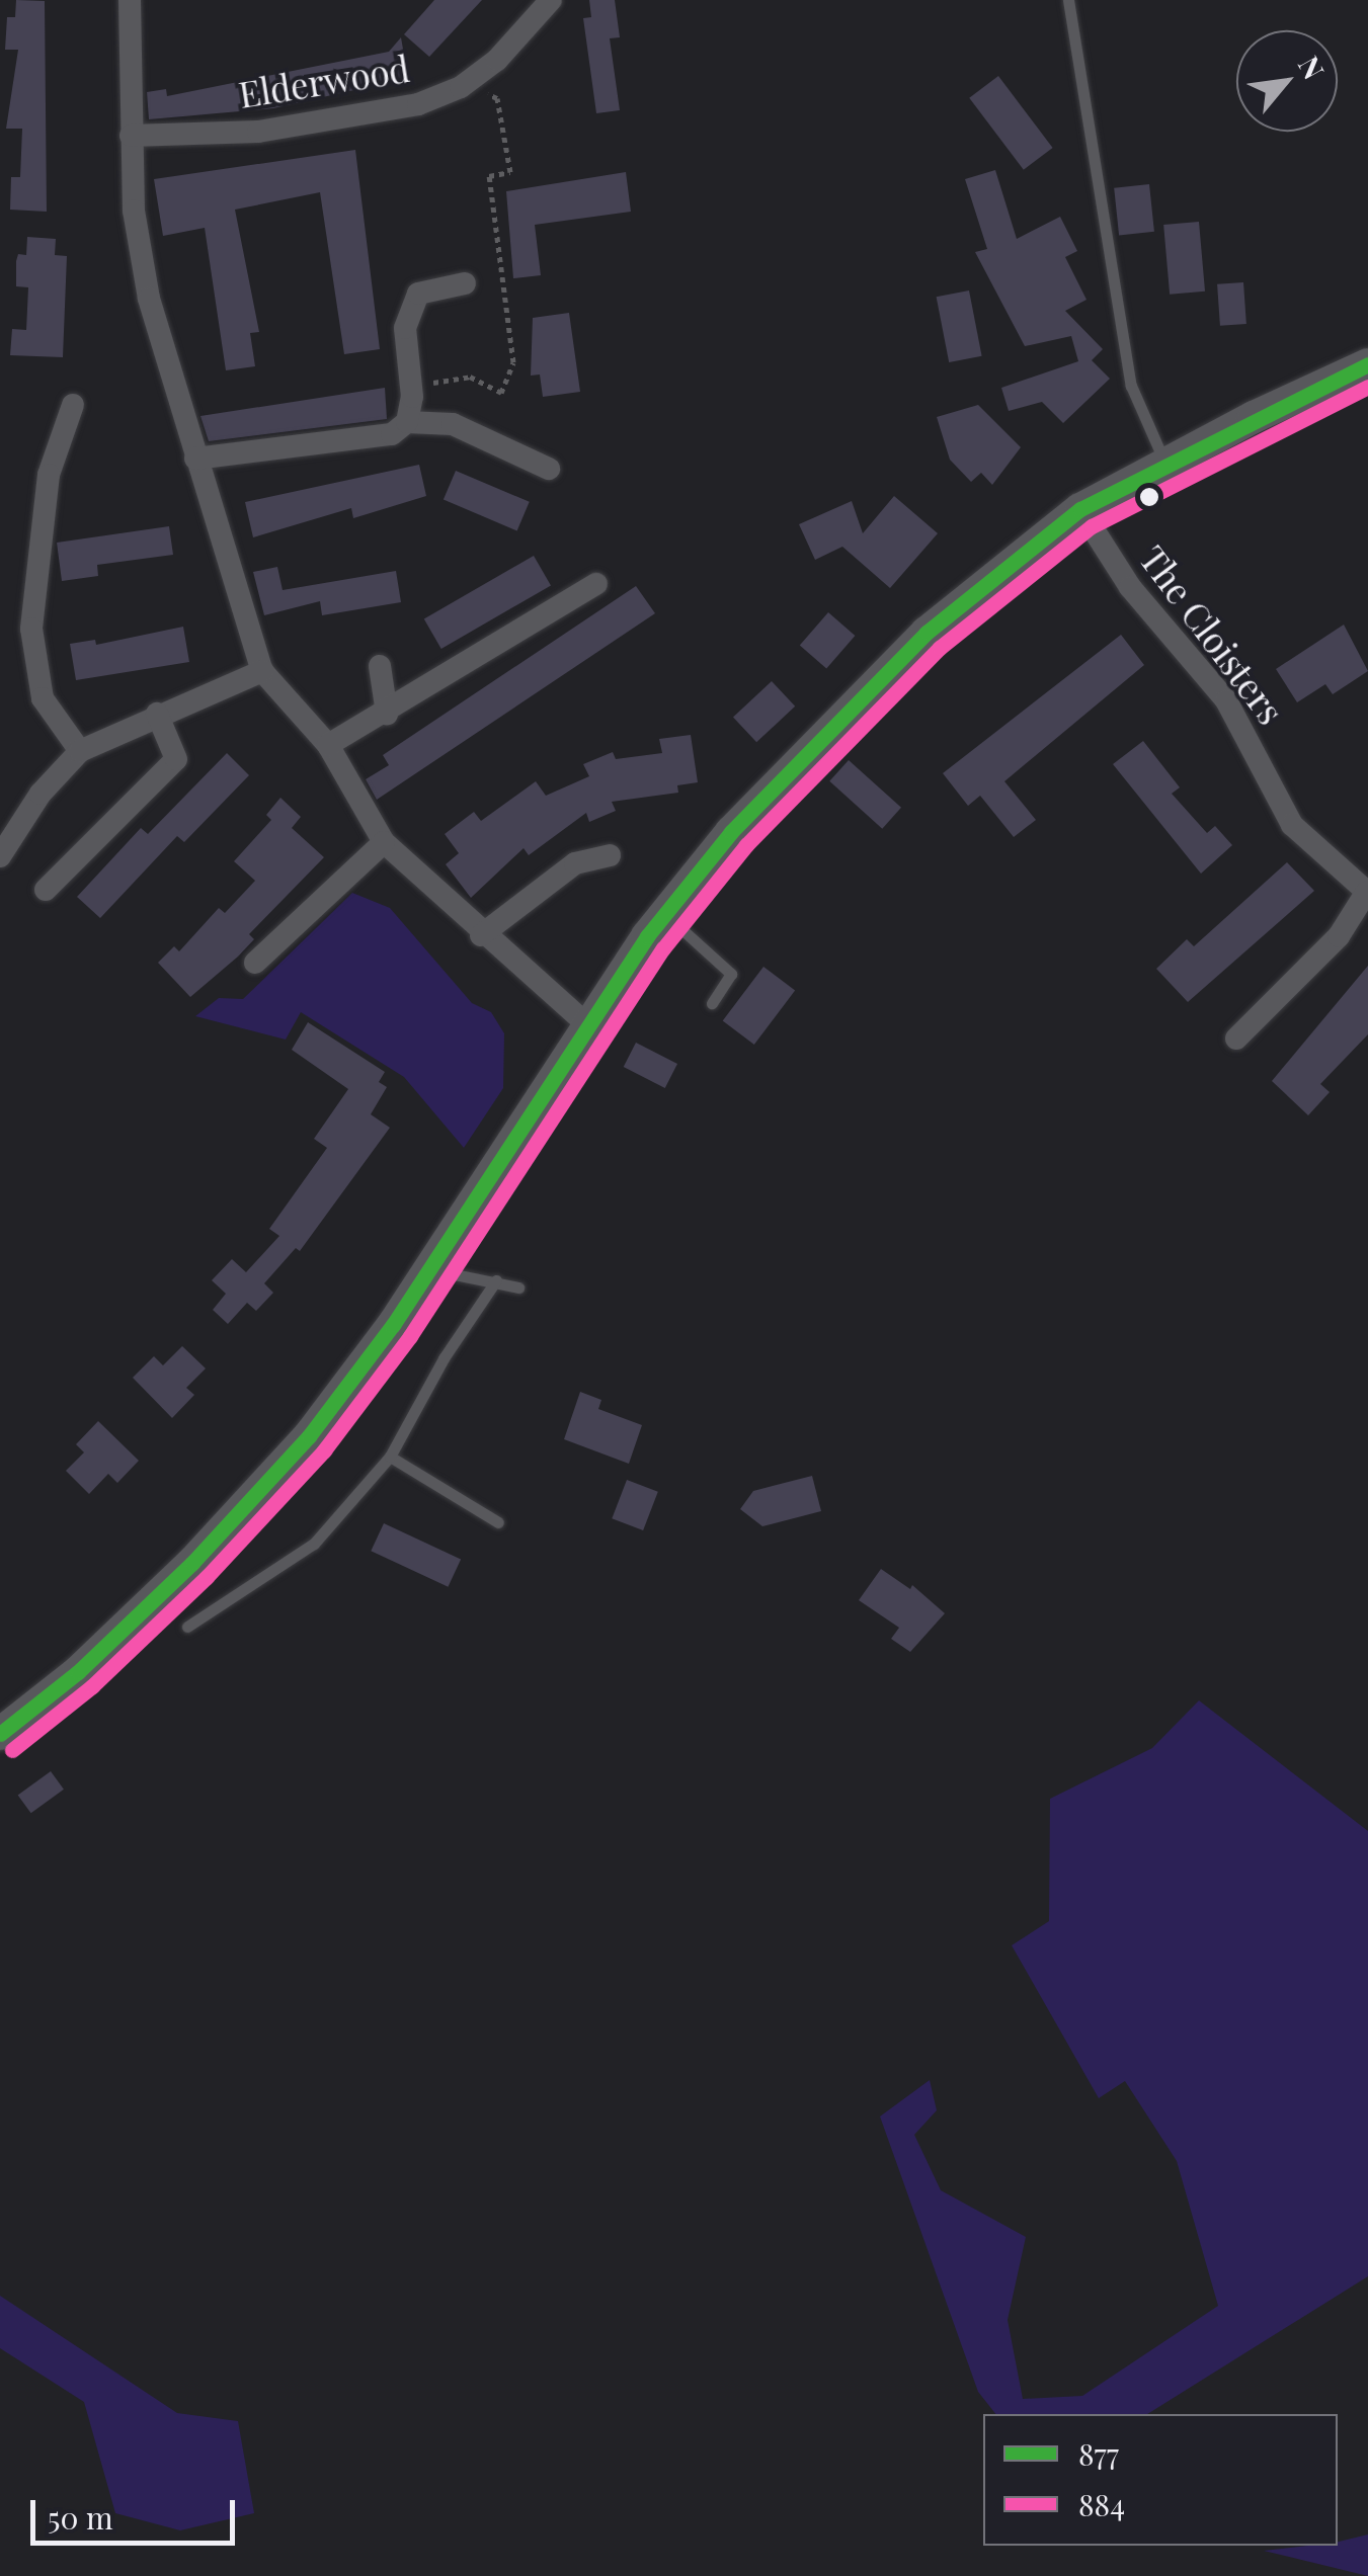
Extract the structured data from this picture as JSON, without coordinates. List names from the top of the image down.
{
  "streets": {
    "street": ["Elderwood", "The Cloisters"]
  },
  "lines": ["transit line 877", "transit line 884"],
  "legend": ["877", "884"],
  "scale_bar": "50 m",
  "north": "top right"
}
